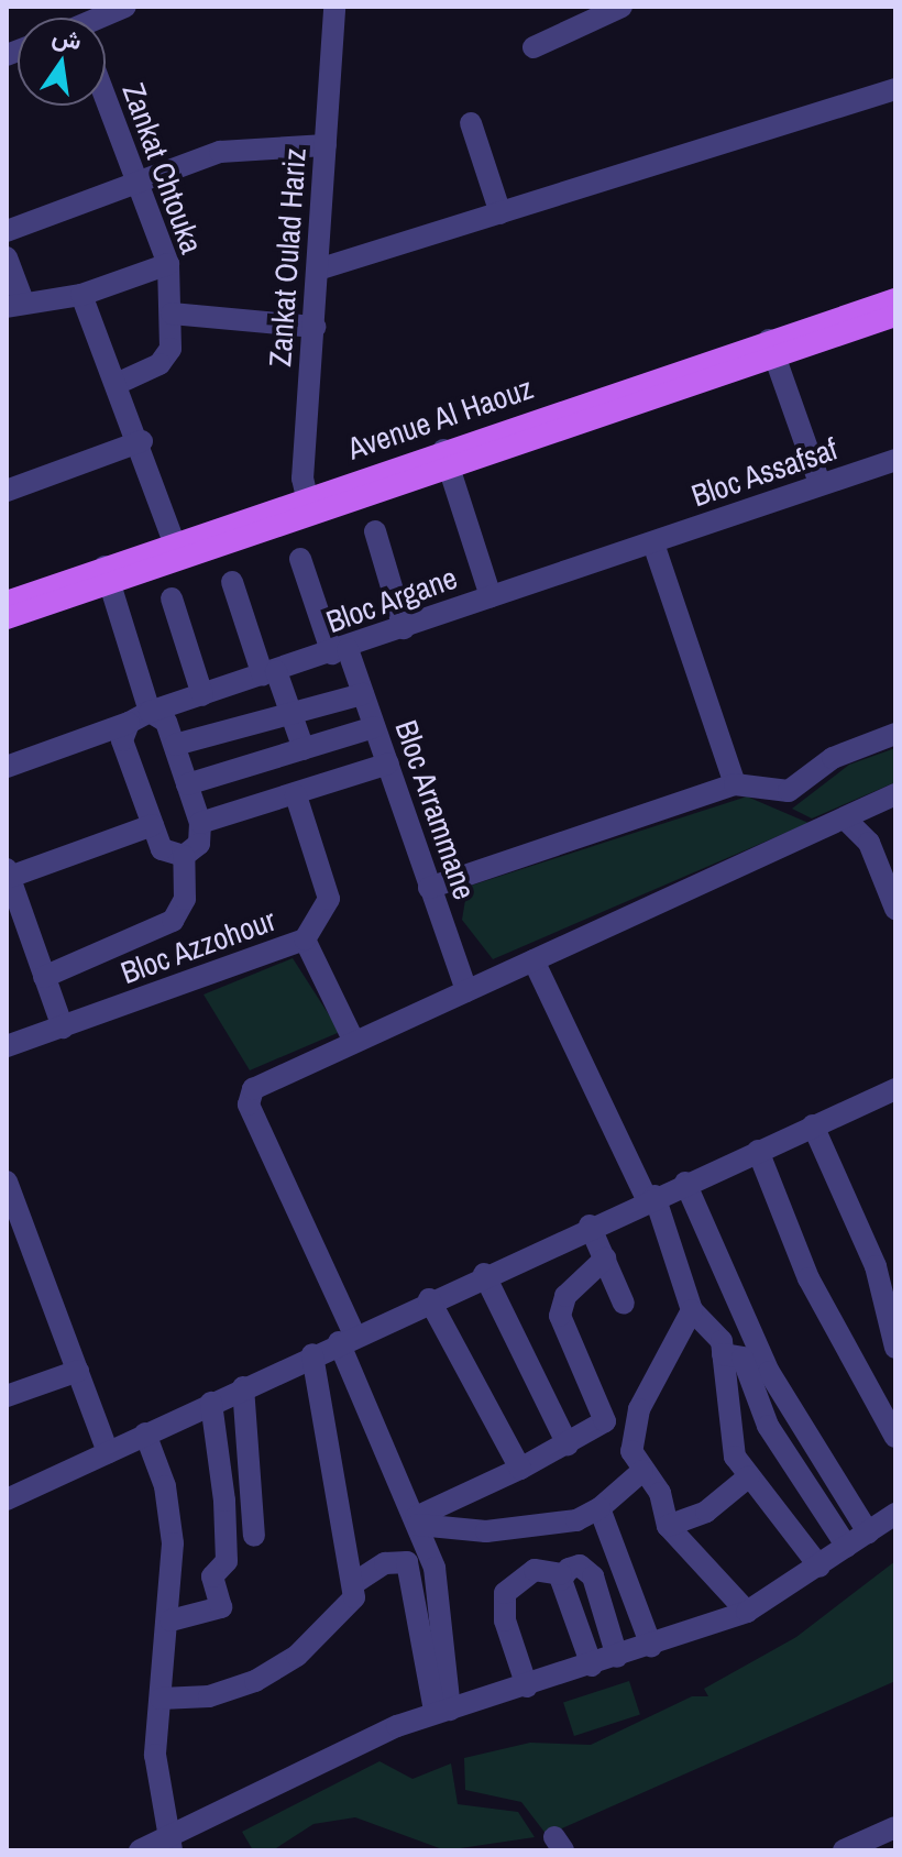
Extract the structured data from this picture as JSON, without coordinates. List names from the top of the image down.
{
  "streets": {
    "main road": ["Avenue Al Haouz"],
    "street": [
      "Zankat Chtouka",
      "Zankat Oulad Hariz",
      "Bloc Assafsaf",
      "Bloc Argane",
      "Bloc Arrammane",
      "Bloc Azzohour"
    ]
  },
  "crossings": [
    ["Zankat Oulad Hariz", "Avenue Al Haouz"],
    ["Bloc Assafsaf", "Bloc Argane"],
    ["Bloc Argane", "Bloc Arrammane"]
  ],
  "north": "top"
}
